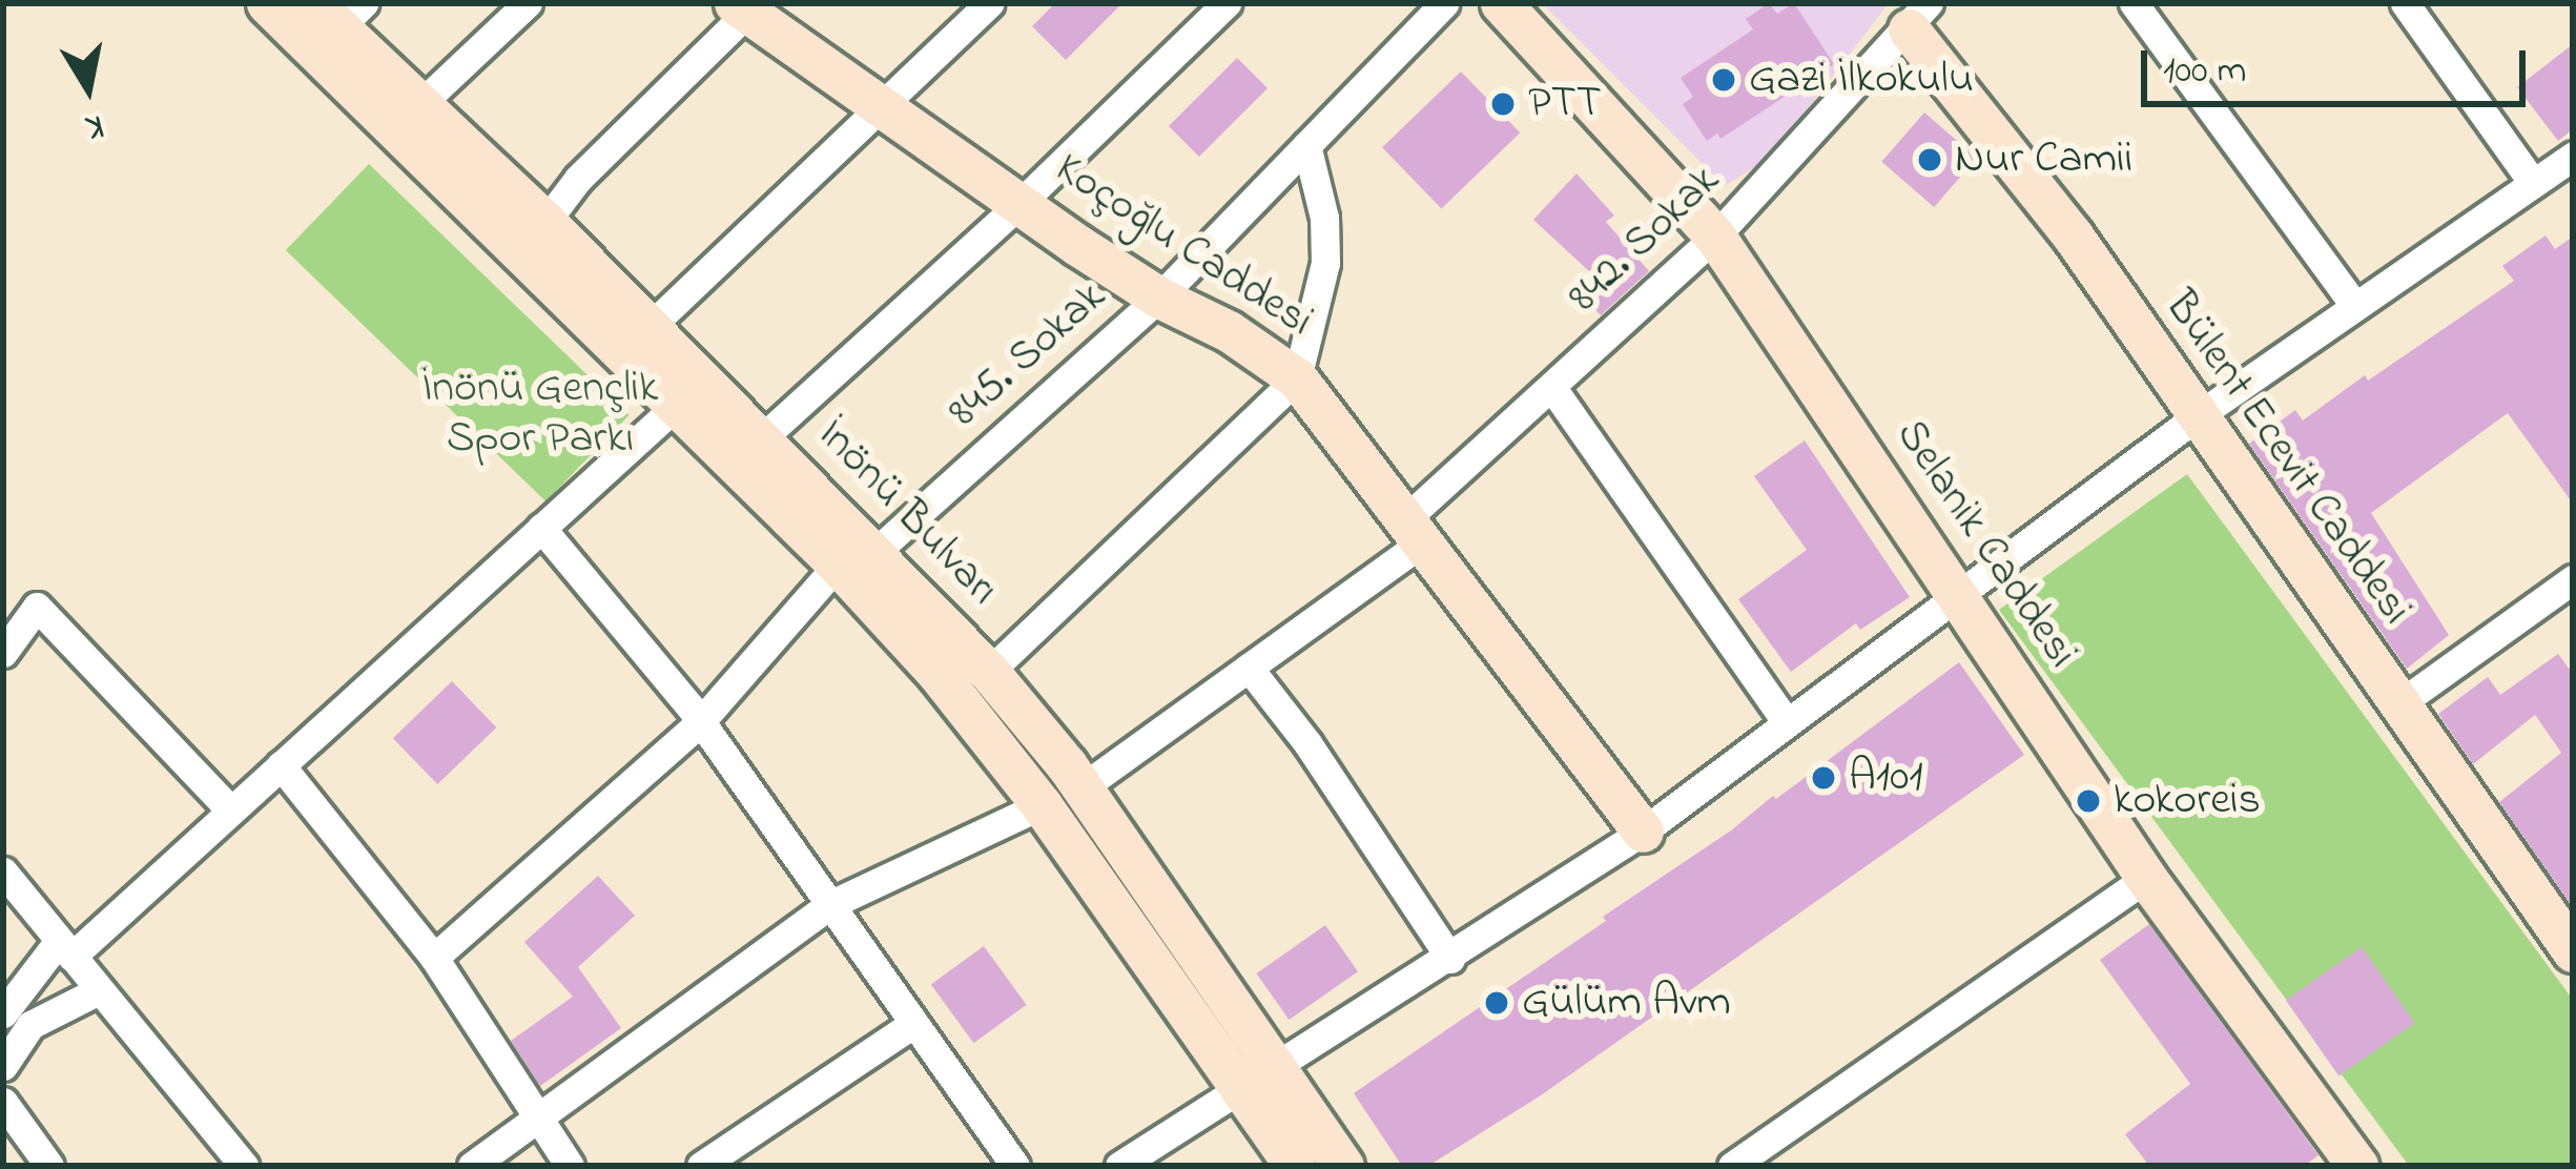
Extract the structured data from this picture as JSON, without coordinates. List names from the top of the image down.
{
  "streets": {
    "street": [
      "842. Sokak",
      "Koçoğlu Caddesi",
      "845. Sokak",
      "Bülent Ecevit Caddesi",
      "İnönü Bulvarı",
      "Selanik Caddesi"
    ]
  },
  "crossings": [
    ["842. Sokak", "Koçoğlu Caddesi"],
    ["842. Sokak", "Bülent Ecevit Caddesi"],
    ["842. Sokak", "İnönü Bulvarı"],
    ["842. Sokak", "Selanik Caddesi"],
    ["Koçoğlu Caddesi", "845. Sokak"],
    ["845. Sokak", "İnönü Bulvarı"]
  ],
  "parks": ["İnönü Gençlik Spor Parkı"],
  "places": [
    "Gazi İlkokulu",
    "PTT",
    "Nur Camii",
    "A101",
    "kokoreis",
    "Gülüm Avm"
  ],
  "scale_bar": "100 m",
  "north": "bottom"
}
